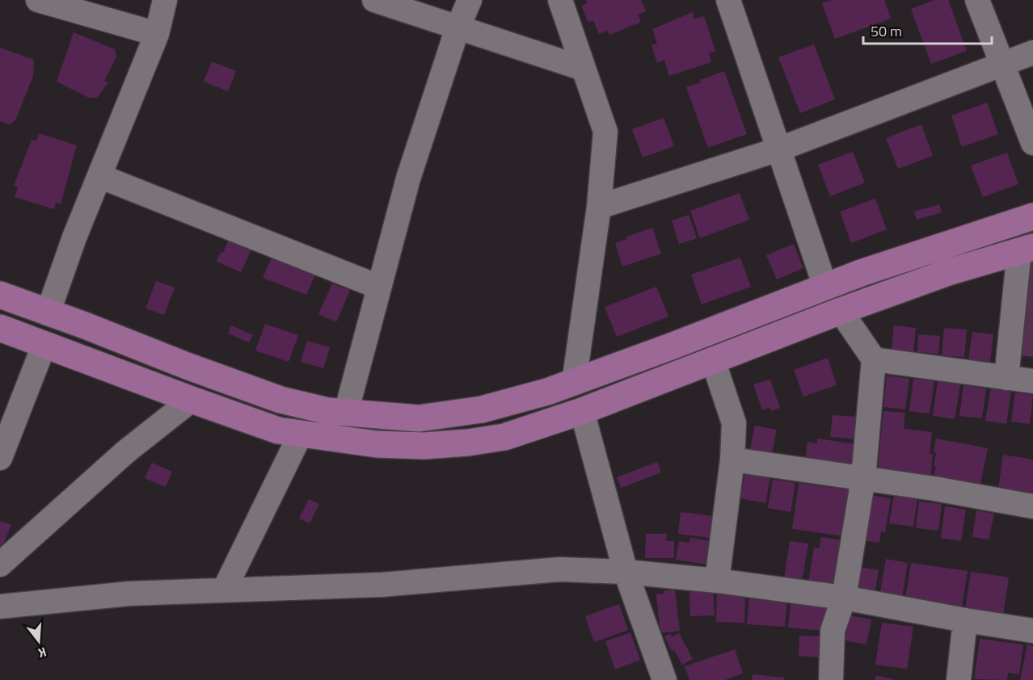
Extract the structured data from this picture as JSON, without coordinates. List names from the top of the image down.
{
  "scale_bar": "50 m",
  "north": "bottom"
}
